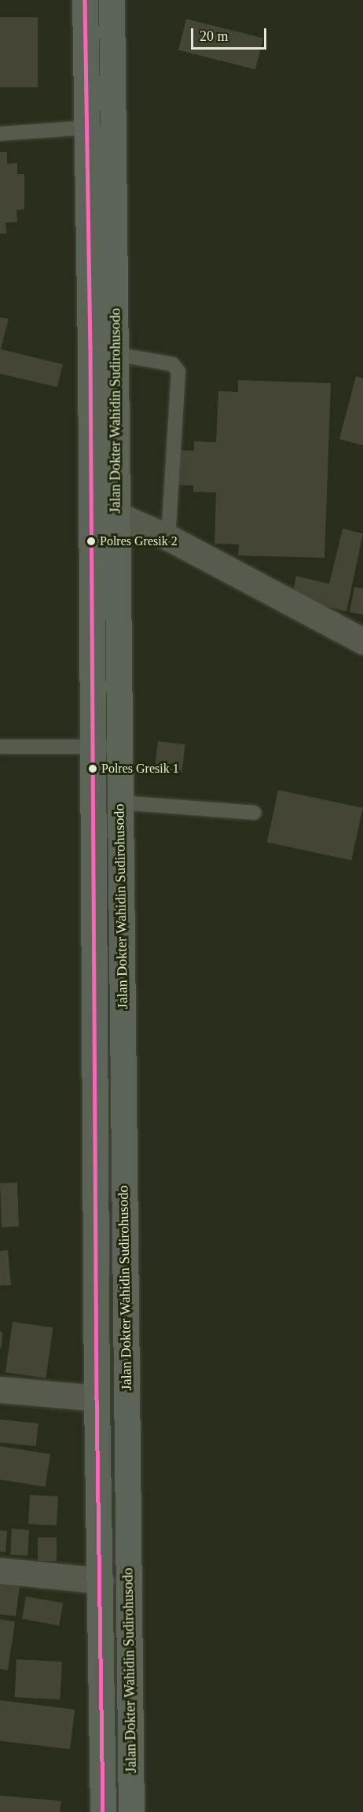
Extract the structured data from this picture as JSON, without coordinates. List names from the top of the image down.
{
  "streets": {
    "highway": ["Jalan Dokter Wahidin Sudirohusodo"]
  },
  "places": ["Polres Gresik 2", "Polres Gresik 1"],
  "scale_bar": "20 m"
}
